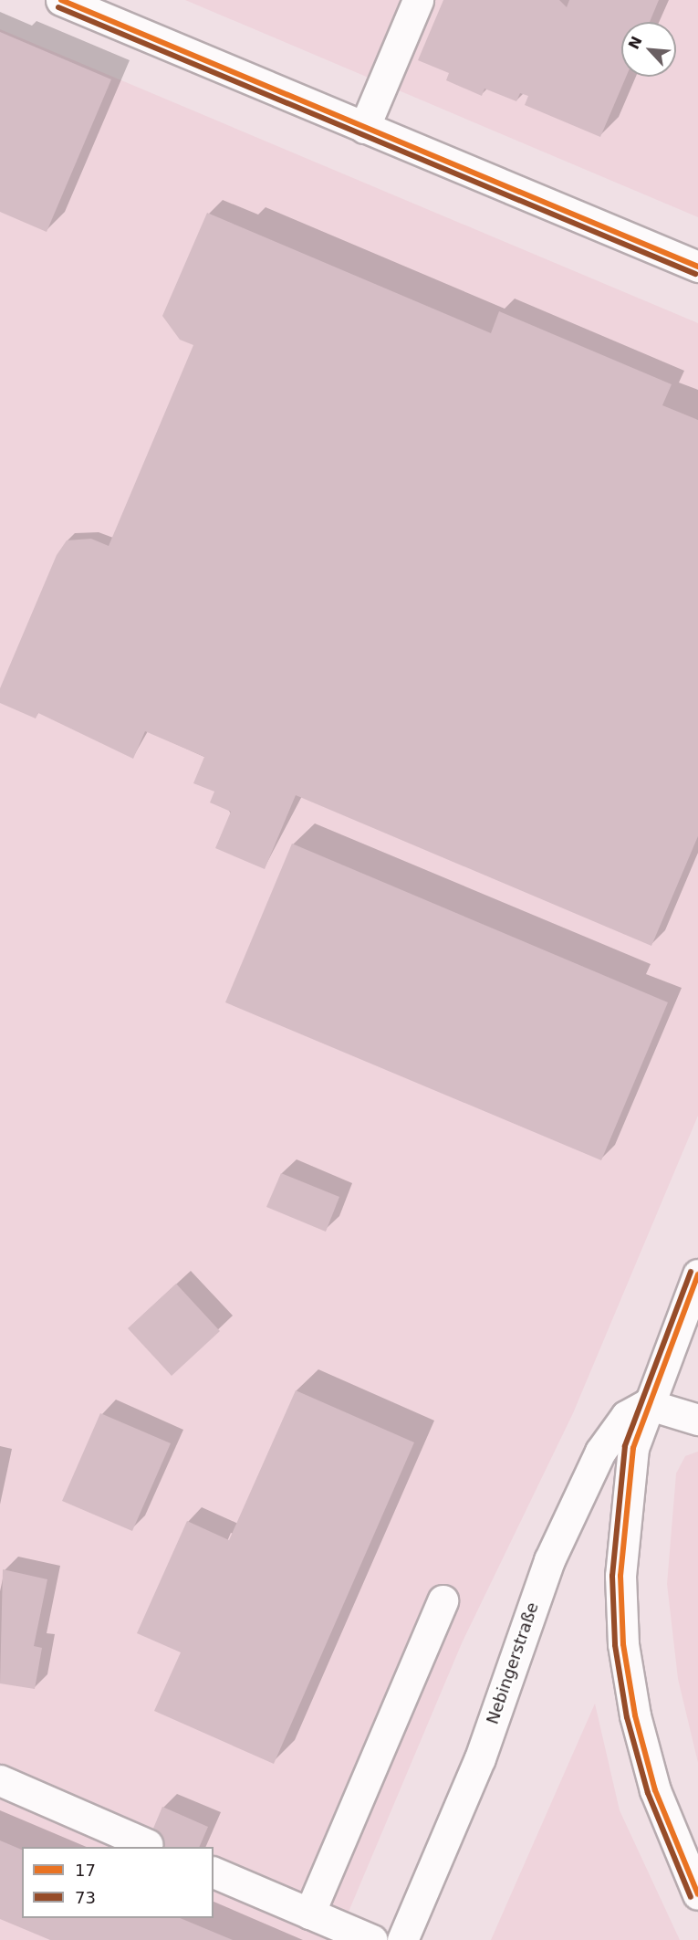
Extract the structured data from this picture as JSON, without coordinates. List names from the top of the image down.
{
  "streets": {
    "street": ["Nebingerstraße"]
  },
  "lines": ["transit line 17", "transit line 73"],
  "legend": ["17", "73"],
  "north": "top left"
}
